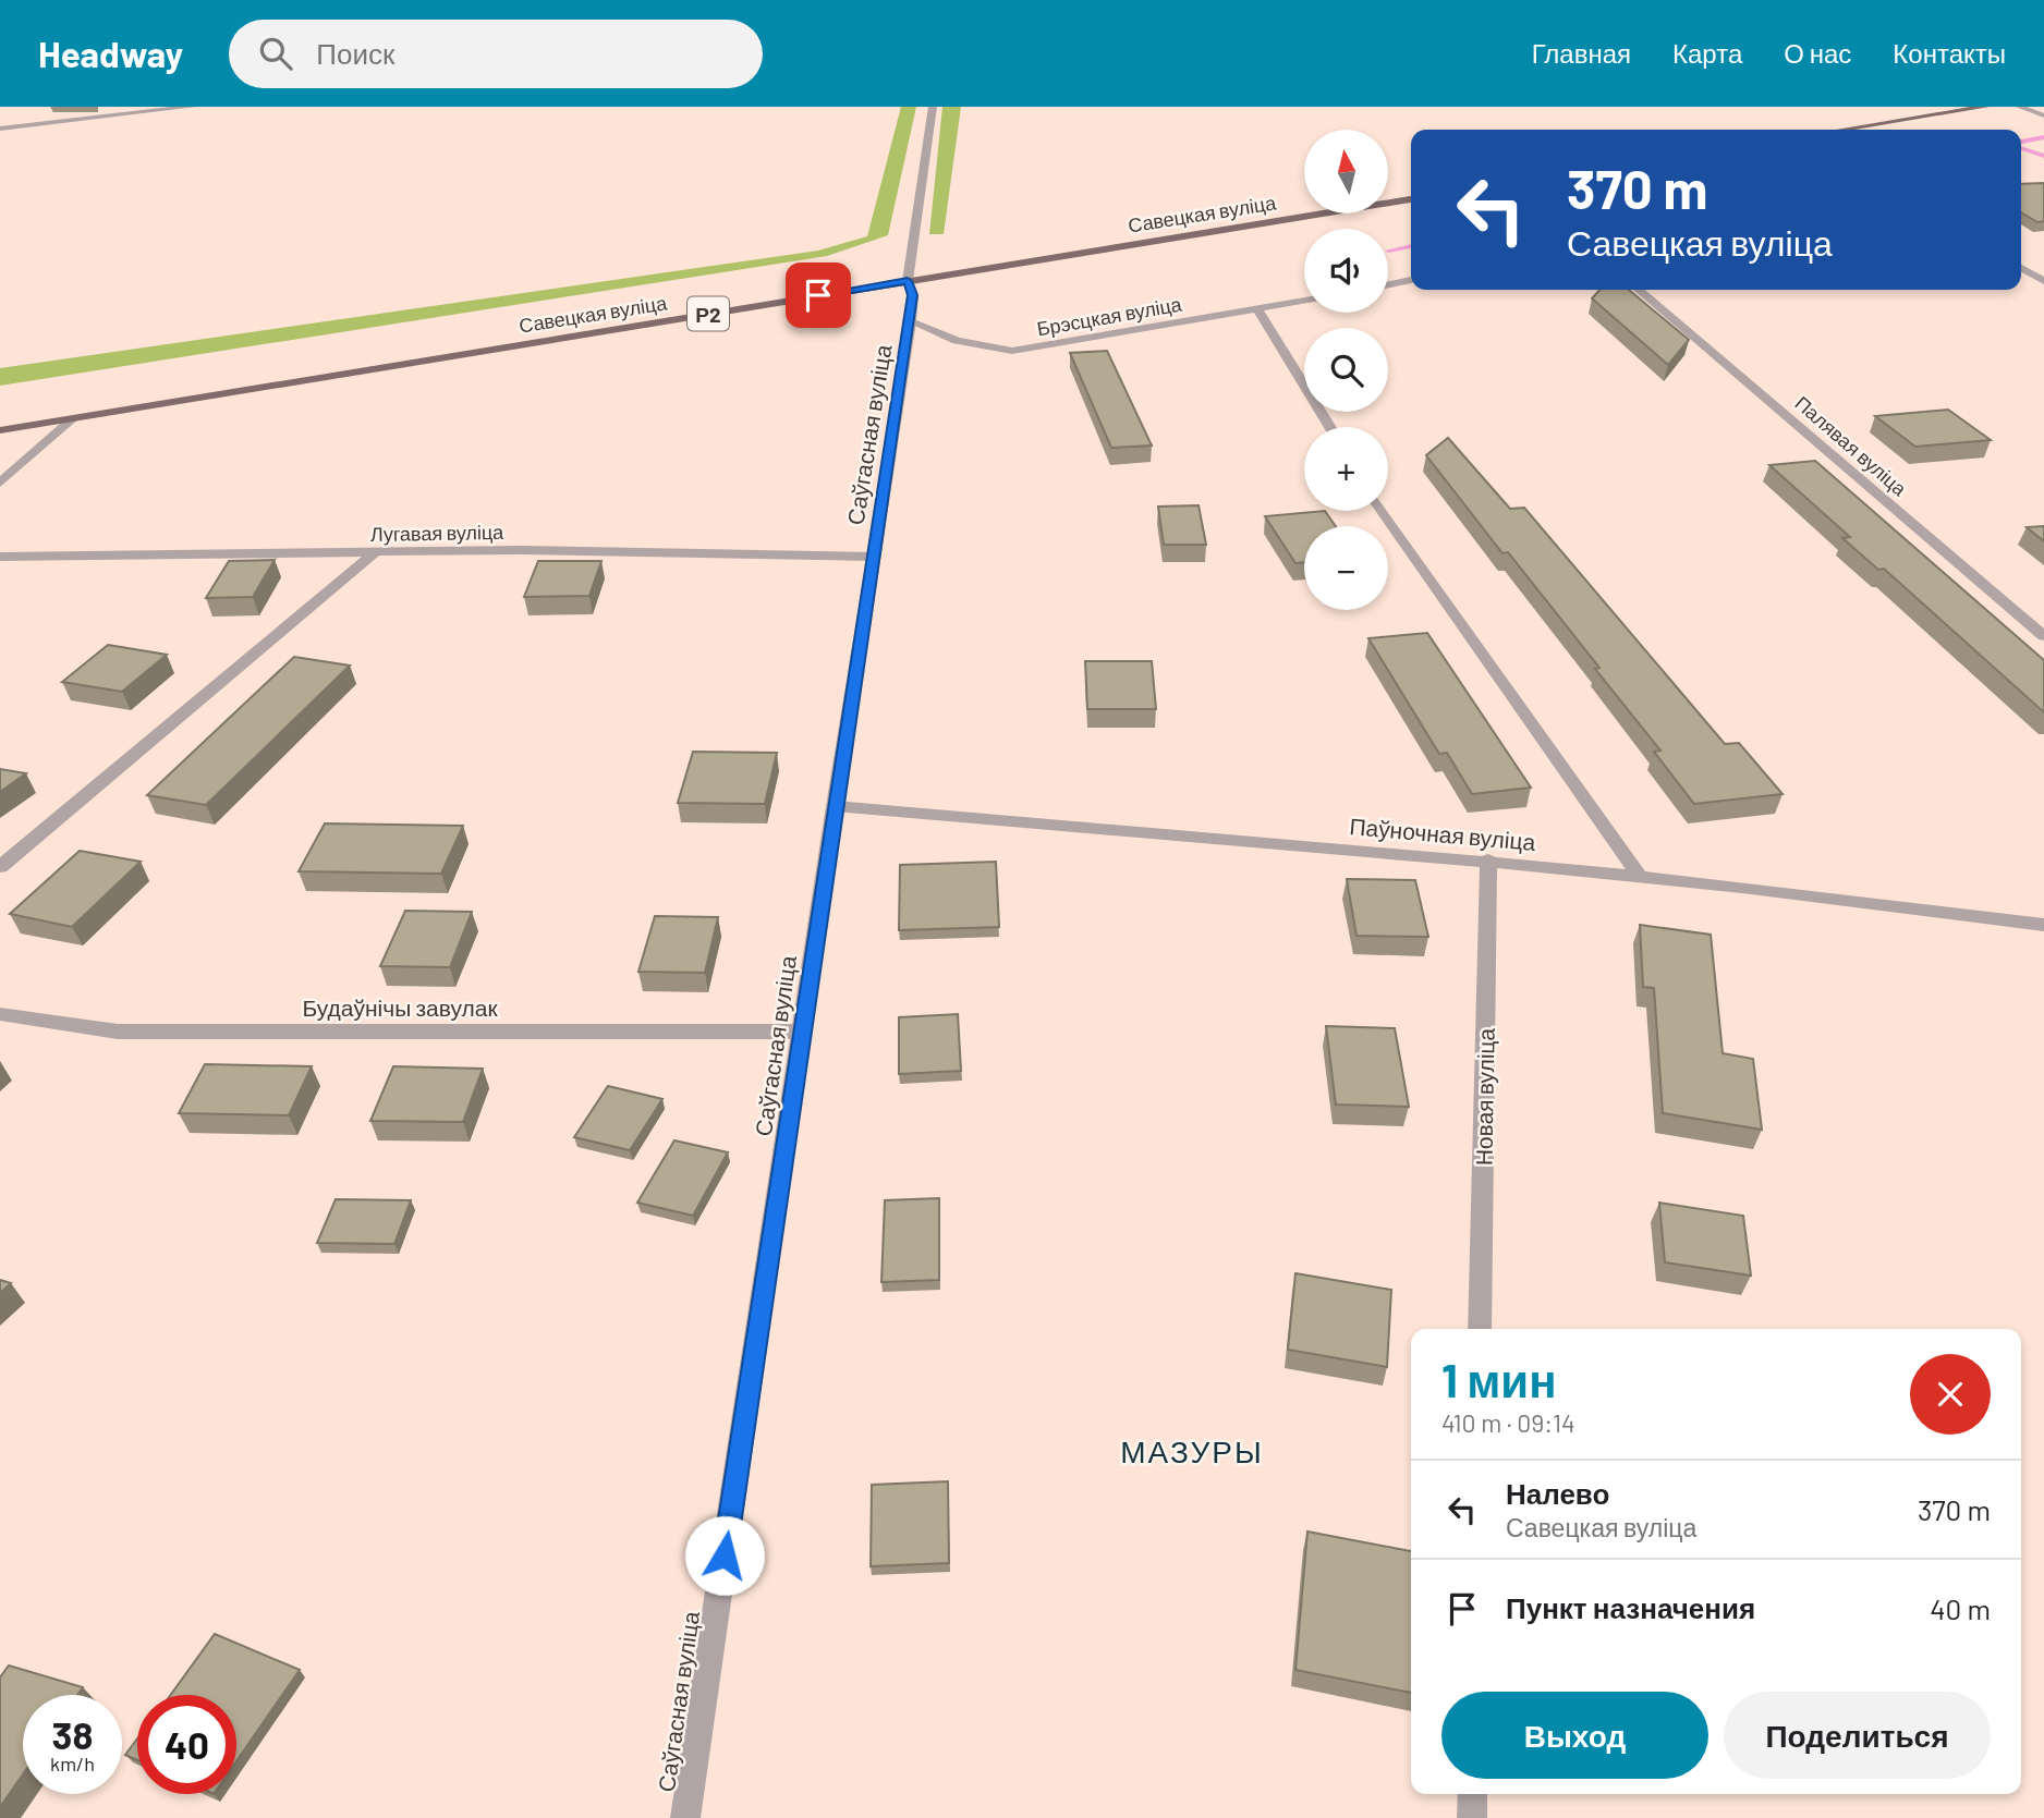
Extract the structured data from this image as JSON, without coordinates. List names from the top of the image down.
{
  "streets": {
    "main road": ["Савецкая вуліца", "Р2"],
    "street": [
      "Брэсцкая вуліца",
      "Саўгасная вуліца",
      "Палявая вуліца",
      "Лугавая вуліца",
      "Паўночная вуліца",
      "Будаўнічы завулак",
      "Новая вуліца"
    ]
  },
  "crossings": [
    ["Савецкая вуліца", "Саўгасная вуліца"],
    ["Брэсцкая вуліца", "Саўгасная вуліца"],
    ["Саўгасная вуліца", "Лугавая вуліца"],
    ["Саўгасная вуліца", "Паўночная вуліца"],
    ["Саўгасная вуліца", "Будаўнічы завулак"],
    ["Паўночная вуліца", "Новая вуліца"]
  ],
  "districts": ["МАЗУРЫ"],
  "north": "top",
  "page": {
    "header": "Headway",
    "search": "Поиск",
    "nav": [
      "Главная",
      "Карта",
      "О нас",
      "Контакты"
    ],
    "map_buttons": ["+", "−"],
    "turn": ["370 m", "Савецкая вуліца"],
    "heading": ["1 мин", "410 m · 09:14"],
    "list": [
      {
        "name": "Налево",
        "note": "Савецкая вуліца",
        "value": "370 m"
      },
      {
        "name": "Пункт назначения",
        "value": "40 m"
      }
    ],
    "buttons": ["Выход", "Поделиться"],
    "speed": "38 km/h",
    "limit": "40"
  }
}
